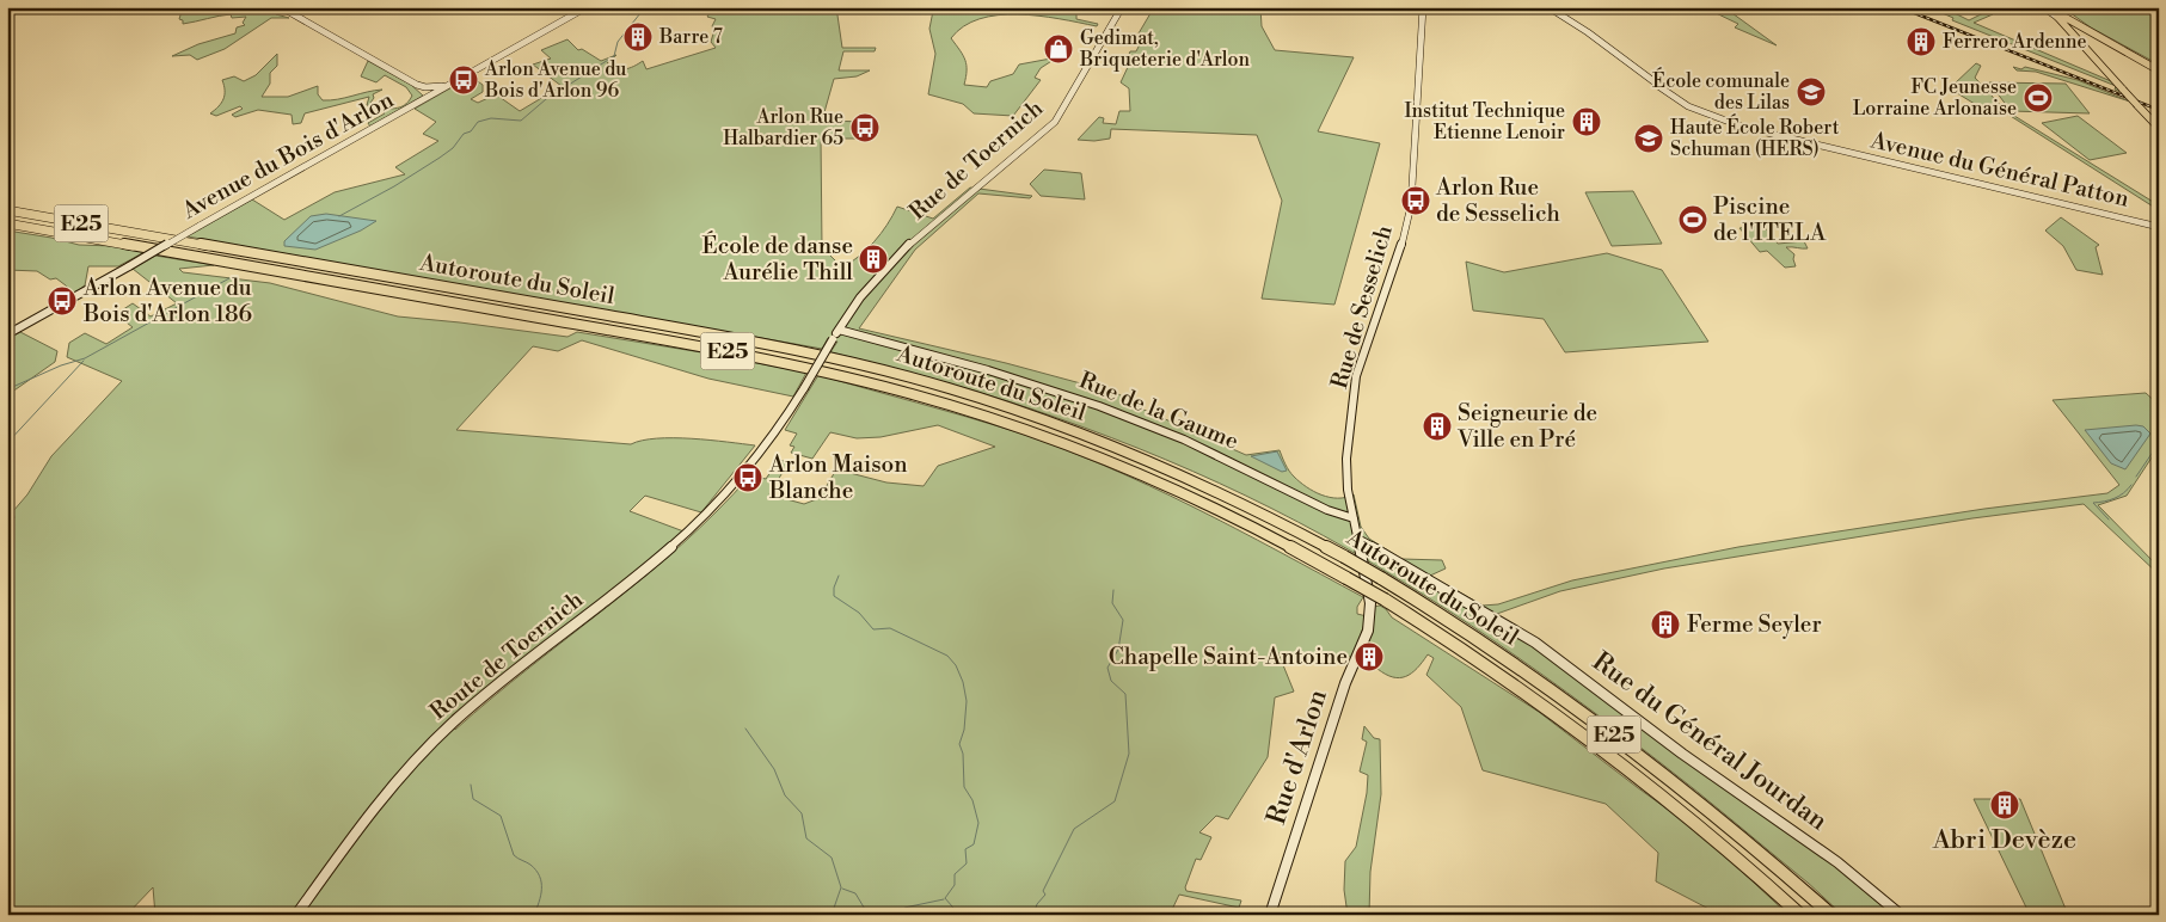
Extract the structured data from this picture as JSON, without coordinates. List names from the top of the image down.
{
  "streets": {
    "highway": ["E25", "Autoroute du Soleil"],
    "main road": [
      "Avenue du Bois d'Arlon",
      "Rue de Toernich",
      "Avenue du Général Patton",
      "Rue de Sesselich",
      "Rue de la Gaume",
      "Route de Toernich",
      "Rue du Général Jourdan",
      "Rue d'Arlon"
    ]
  },
  "crossings": [
    ["Rue de Toernich", "Rue de la Gaume"],
    ["Rue de Toernich", "Route de Toernich"],
    ["Rue de Sesselich", "Rue de la Gaume"],
    ["Rue de Sesselich", "Rue du Général Jourdan"],
    ["Rue de Sesselich", "Rue d'Arlon"],
    ["Rue de la Gaume", "Route de Toernich"]
  ],
  "places": {
    "building": [
      "Barre 7",
      "Ferrero Ardenne",
      "Institut Technique Etienne Lenoir",
      "École de danse Aurélie Thill",
      "Seigneurie de Ville en Pré",
      "Ferme Seyler",
      "Chapelle Saint-Antoine",
      "Abri Devèze"
    ],
    "shop": ["Gedimat, Briqueterie d'Arlon"],
    "bus stop": [
      "Arlon Avenue du Bois d'Arlon 96",
      "Arlon Rue Halbardier 65",
      "Arlon Rue de Sesselich",
      "Arlon Avenue du Bois d'Arlon 186",
      "Arlon Maison Blanche"
    ],
    "school or university": ["École comunale des Lilas", "Haute École Robert Schuman (HERS)"],
    "sports": ["FC Jeunesse Lorraine Arlonaise", "Piscine de l'ITELA"]
  }
}
